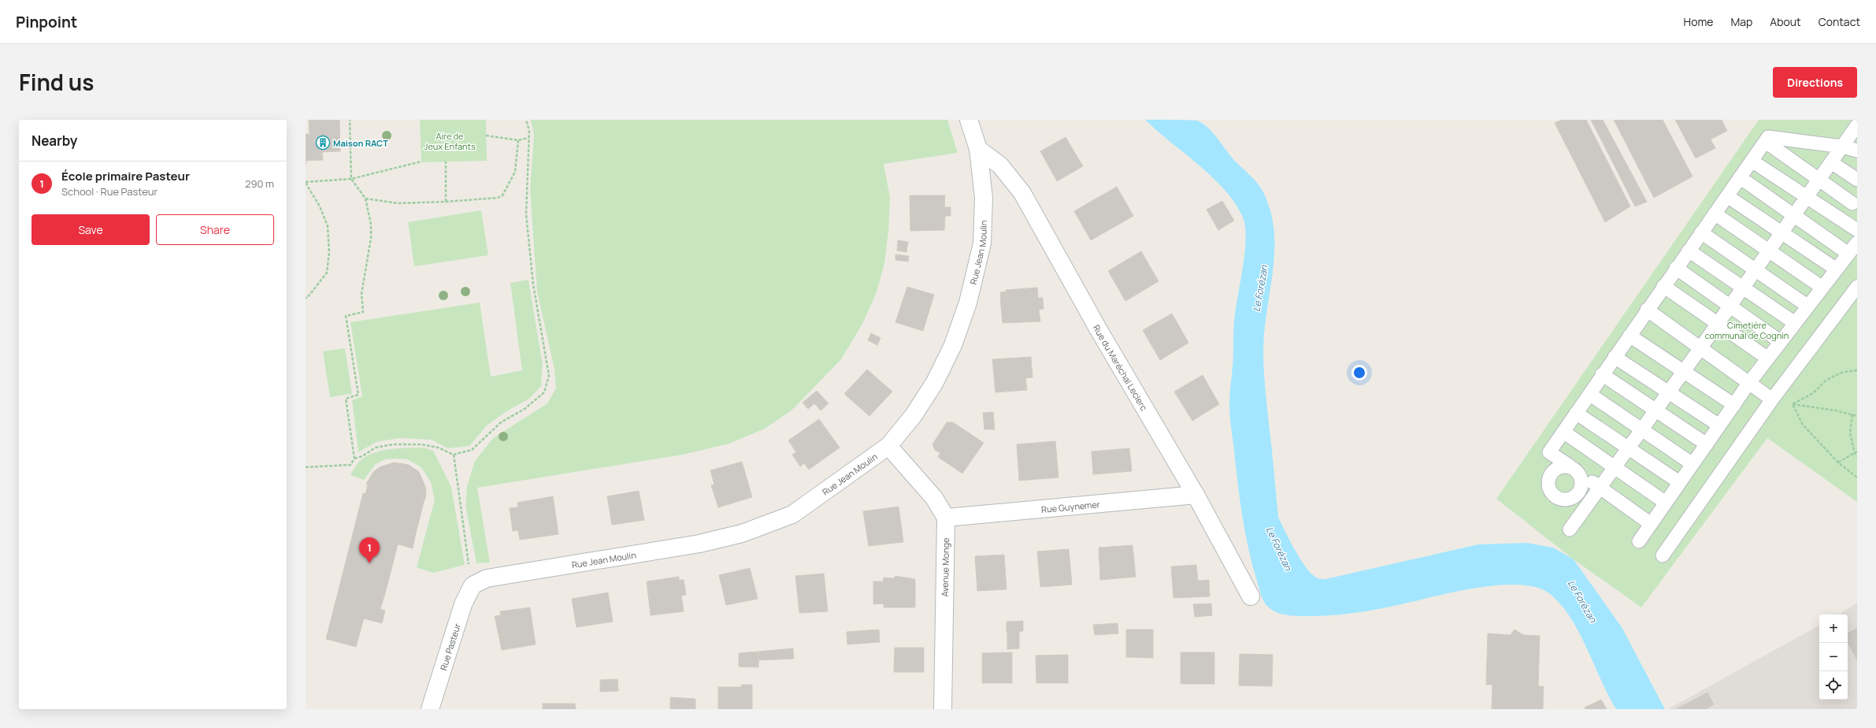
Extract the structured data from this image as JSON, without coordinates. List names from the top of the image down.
{
  "streets": {
    "street": [
      "Rue Jean Moulin",
      "Rue du Maréchal Leclerc",
      "Rue Guynemer",
      "Avenue Monge",
      "Rue Pasteur"
    ]
  },
  "crossings": [
    ["Rue Jean Moulin", "Rue du Maréchal Leclerc"],
    ["Rue Jean Moulin", "Rue Pasteur"],
    ["Rue du Maréchal Leclerc", "Rue Guynemer"],
    ["Rue Guynemer", "Avenue Monge"]
  ],
  "water": ["Le Forézan"],
  "parks": ["Aire de Jeux Enfants", "Cimetière communal de Cognin"],
  "places": {
    "building": ["Maison RACT"]
  },
  "page": {
    "header": "Pinpoint",
    "nav": [
      "Home",
      "Map",
      "About",
      "Contact"
    ],
    "title": "Find us",
    "buttons": [
      "Directions",
      ["Save", "Share"]
    ],
    "heading": "Nearby",
    "list": [
      {
        "mark": "1",
        "name": "École primaire Pasteur",
        "note": "School · Rue Pasteur",
        "value": "290 m"
      }
    ],
    "pins": "1",
    "map_buttons": ["+", "−"]
  }
}
